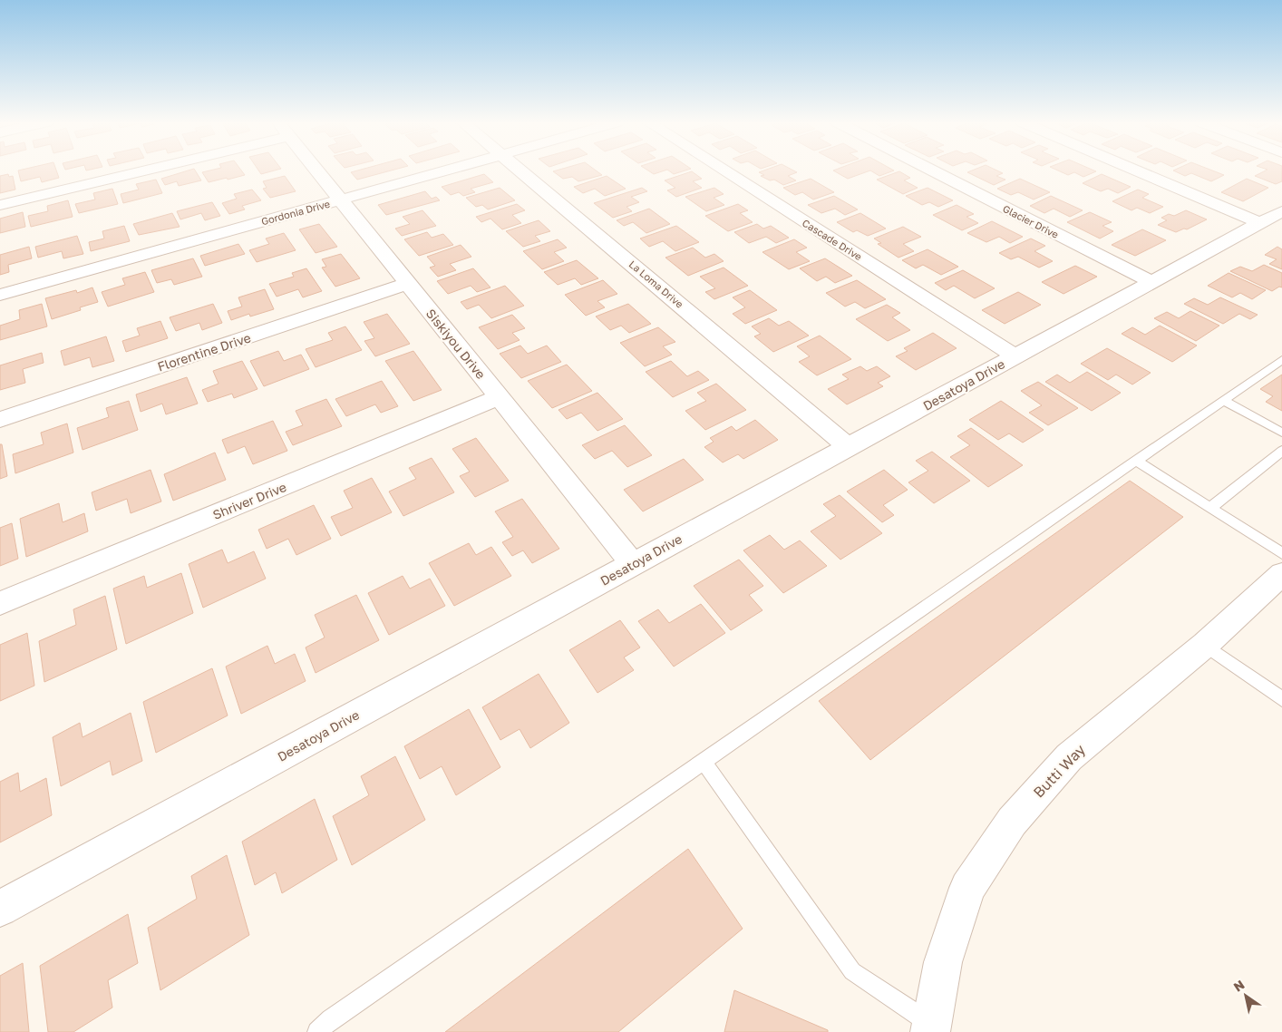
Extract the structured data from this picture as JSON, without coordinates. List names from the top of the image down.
{
  "streets": {
    "street": [
      "Gordonia Drive",
      "Glacier Drive",
      "Cascade Drive",
      "La Loma Drive",
      "Siskiyou Drive",
      "Florentine Drive",
      "Desatoya Drive",
      "Shriver Drive",
      "Butti Way"
    ]
  },
  "crossings": [
    ["Gordonia Drive", "Siskiyou Drive"],
    ["Glacier Drive", "Desatoya Drive"],
    ["Cascade Drive", "Desatoya Drive"],
    ["La Loma Drive", "Desatoya Drive"],
    ["Siskiyou Drive", "Florentine Drive"],
    ["Siskiyou Drive", "Desatoya Drive"],
    ["Siskiyou Drive", "Shriver Drive"]
  ],
  "north": "top left"
}
